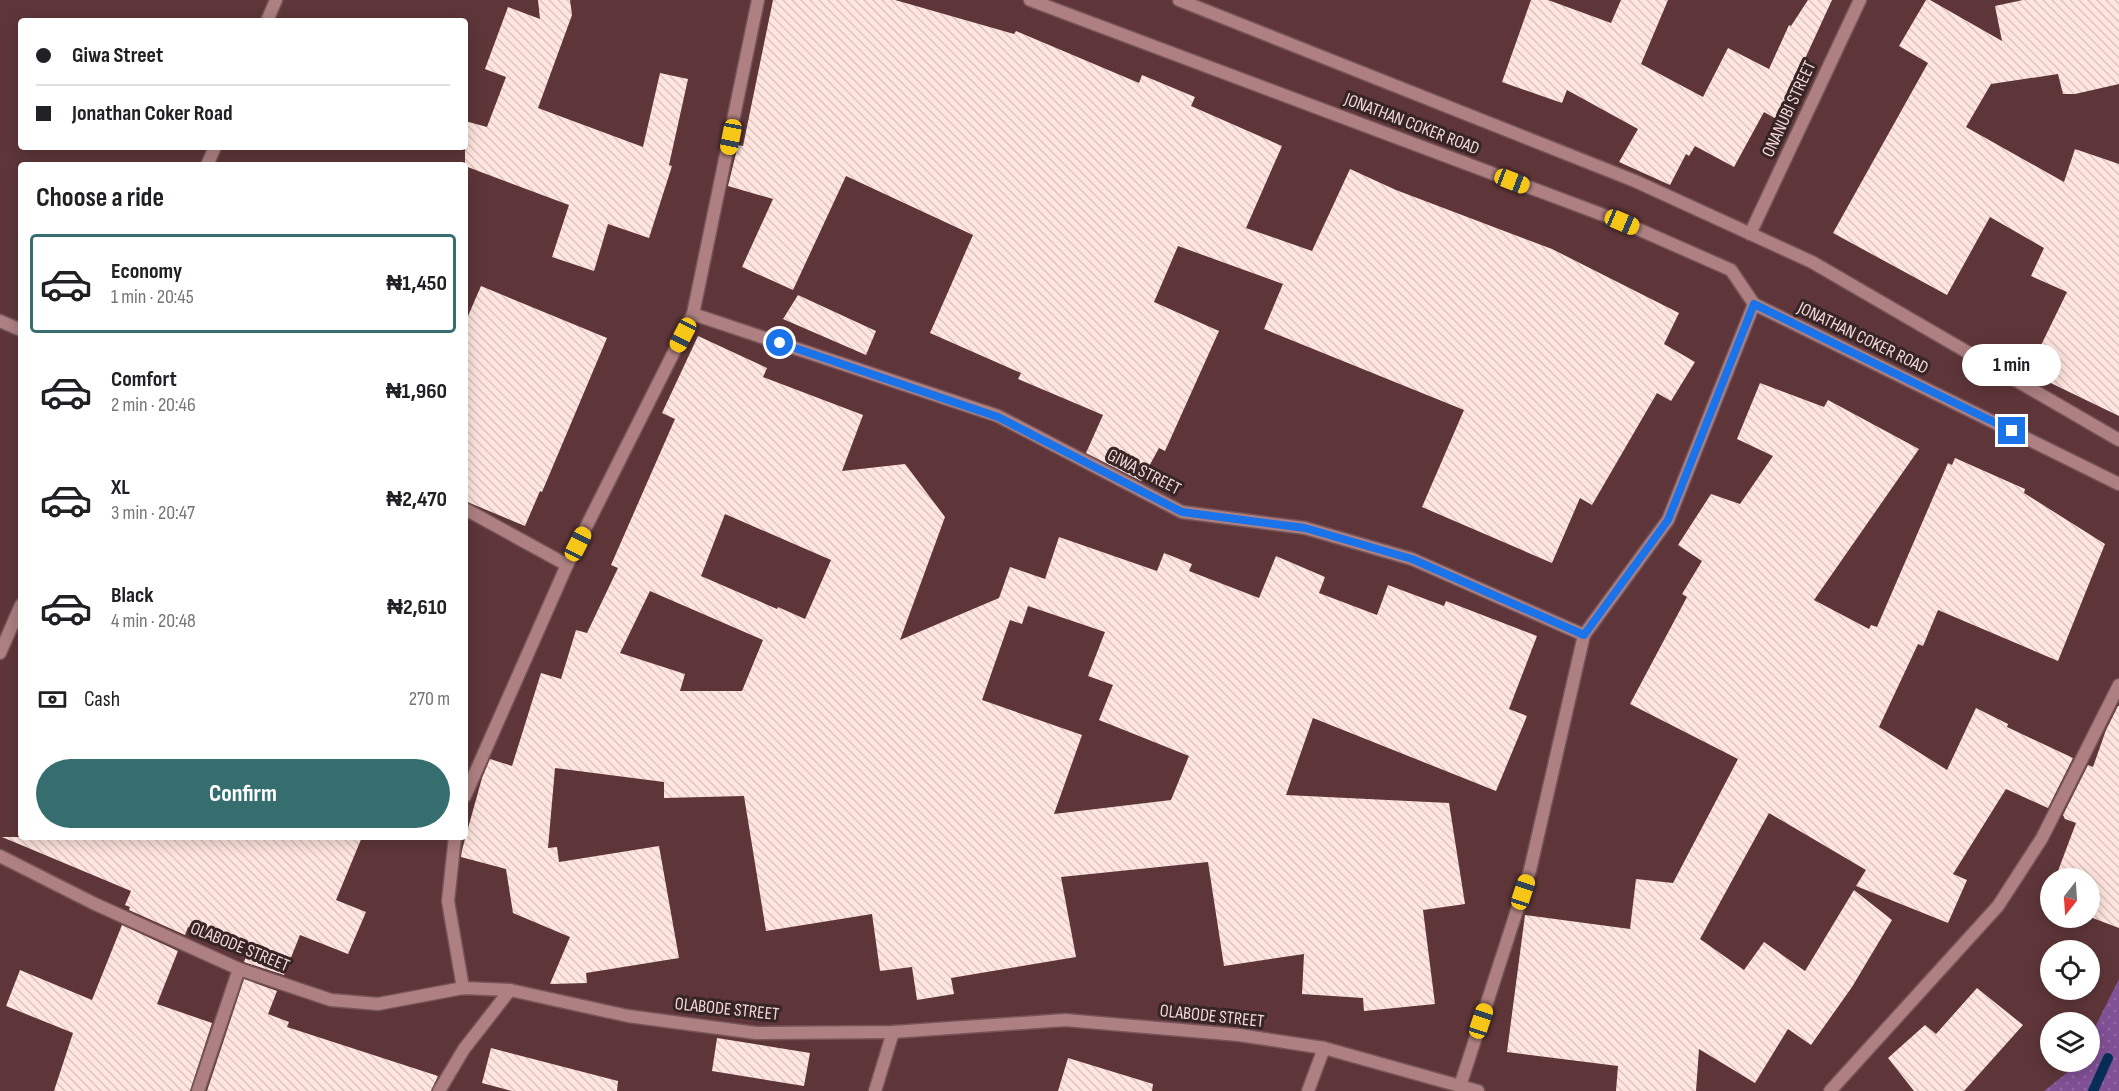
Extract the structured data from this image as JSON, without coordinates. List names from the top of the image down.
{
  "streets": {
    "street": [
      "ONANUBI STREET",
      "JONATHAN COKER ROAD",
      "GIWA STREET",
      "OLABODE STREET"
    ]
  },
  "crossings": [
    ["ONANUBI STREET", "JONATHAN COKER ROAD"]
  ],
  "north": "bottom",
  "page": {
    "banner": ["Giwa Street", "Jonathan Coker Road"],
    "heading": "Choose a ride",
    "list": [
      {
        "name": "Economy",
        "note": "1 min · 20:45",
        "value": "₦1,450"
      },
      {
        "name": "Comfort",
        "note": "2 min · 20:46",
        "value": "₦1,960"
      },
      {
        "name": "XL",
        "note": "3 min · 20:47",
        "value": "₦2,470"
      },
      {
        "name": "Black",
        "note": "4 min · 20:48",
        "value": "₦2,610"
      }
    ],
    "bubble": "1 min",
    "pay": ["Cash", "270 m"],
    "buttons": "Confirm"
  }
}
